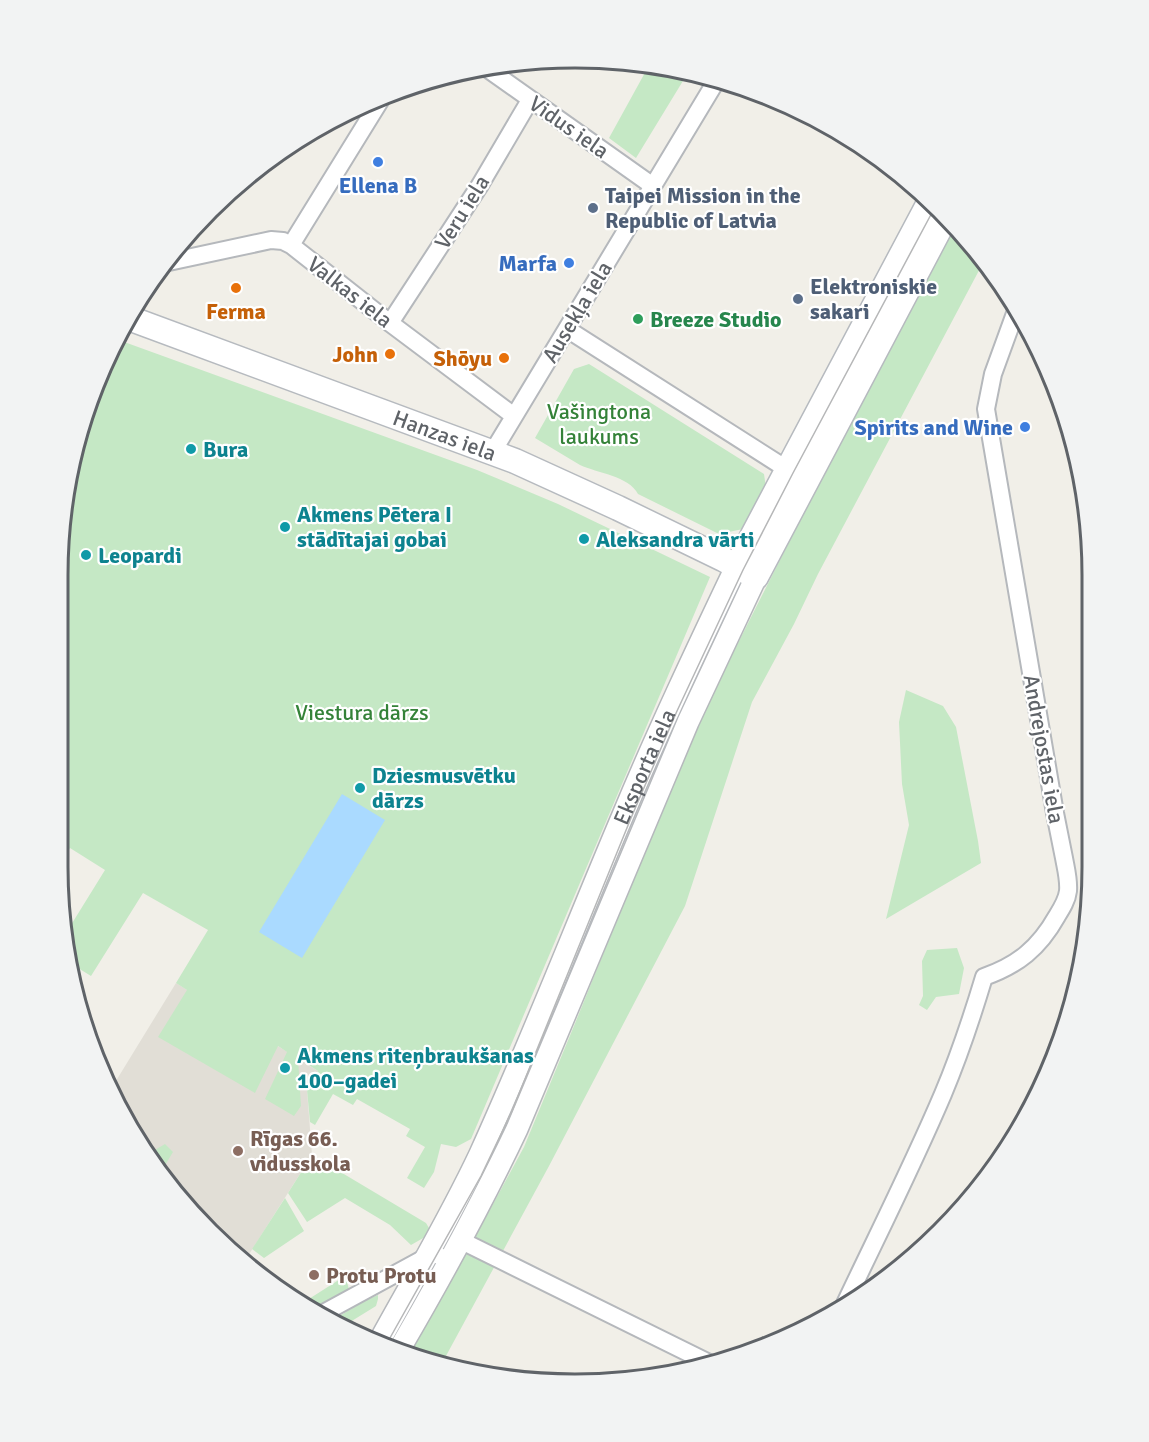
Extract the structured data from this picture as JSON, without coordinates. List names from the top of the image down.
{
  "streets": {
    "main road": ["Hanzas iela", "Eksporta iela"],
    "street": [
      "Vidus iela",
      "Veru iela",
      "Valkas iela",
      "Ausekļa iela",
      "Andrejostas iela"
    ]
  },
  "crossings": [
    ["Vidus iela", "Veru iela"],
    ["Vidus iela", "Ausekļa iela"],
    ["Veru iela", "Valkas iela"],
    ["Valkas iela", "Ausekļa iela"],
    ["Ausekļa iela", "Hanzas iela"],
    ["Hanzas iela", "Eksporta iela"]
  ],
  "parks": ["Vašingtona laukums", "Viestura dārzs"],
  "places": [
    "Ellena B",
    "Taipei Mission in the Republic of Latvia",
    "Marfa",
    "Ferma",
    "Elektroniskie sakari",
    "Breeze Studio",
    "John",
    "Shōyu",
    "Spirits and Wine",
    "Bura",
    "Akmens Pētera I stādītajai gobai",
    "Aleksandra vārti",
    "Leopardi",
    "Dziesmusvētku dārzs",
    "Akmens riteņbraukšanas 100–gadei",
    "Rīgas 66. vidusskola",
    "Protu Protu"
  ]
}
